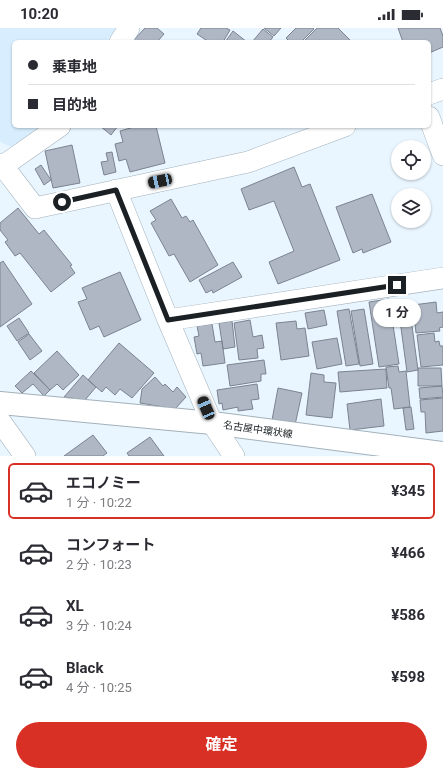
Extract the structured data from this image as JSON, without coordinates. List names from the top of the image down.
{
  "streets": {
    "main road": ["名古屋中環状線"]
  },
  "page": {
    "status": "10:20",
    "banner": ["乗車地", "目的地"],
    "bubble": "1 分",
    "list": [
      {
        "name": "エコノミー",
        "note": "1 分 · 10:22",
        "value": "¥345"
      },
      {
        "name": "コンフォート",
        "note": "2 分 · 10:23",
        "value": "¥466"
      },
      {
        "name": "XL",
        "note": "3 分 · 10:24",
        "value": "¥586"
      },
      {
        "name": "Black",
        "note": "4 分 · 10:25",
        "value": "¥598"
      }
    ],
    "buttons": "確定"
  }
}
